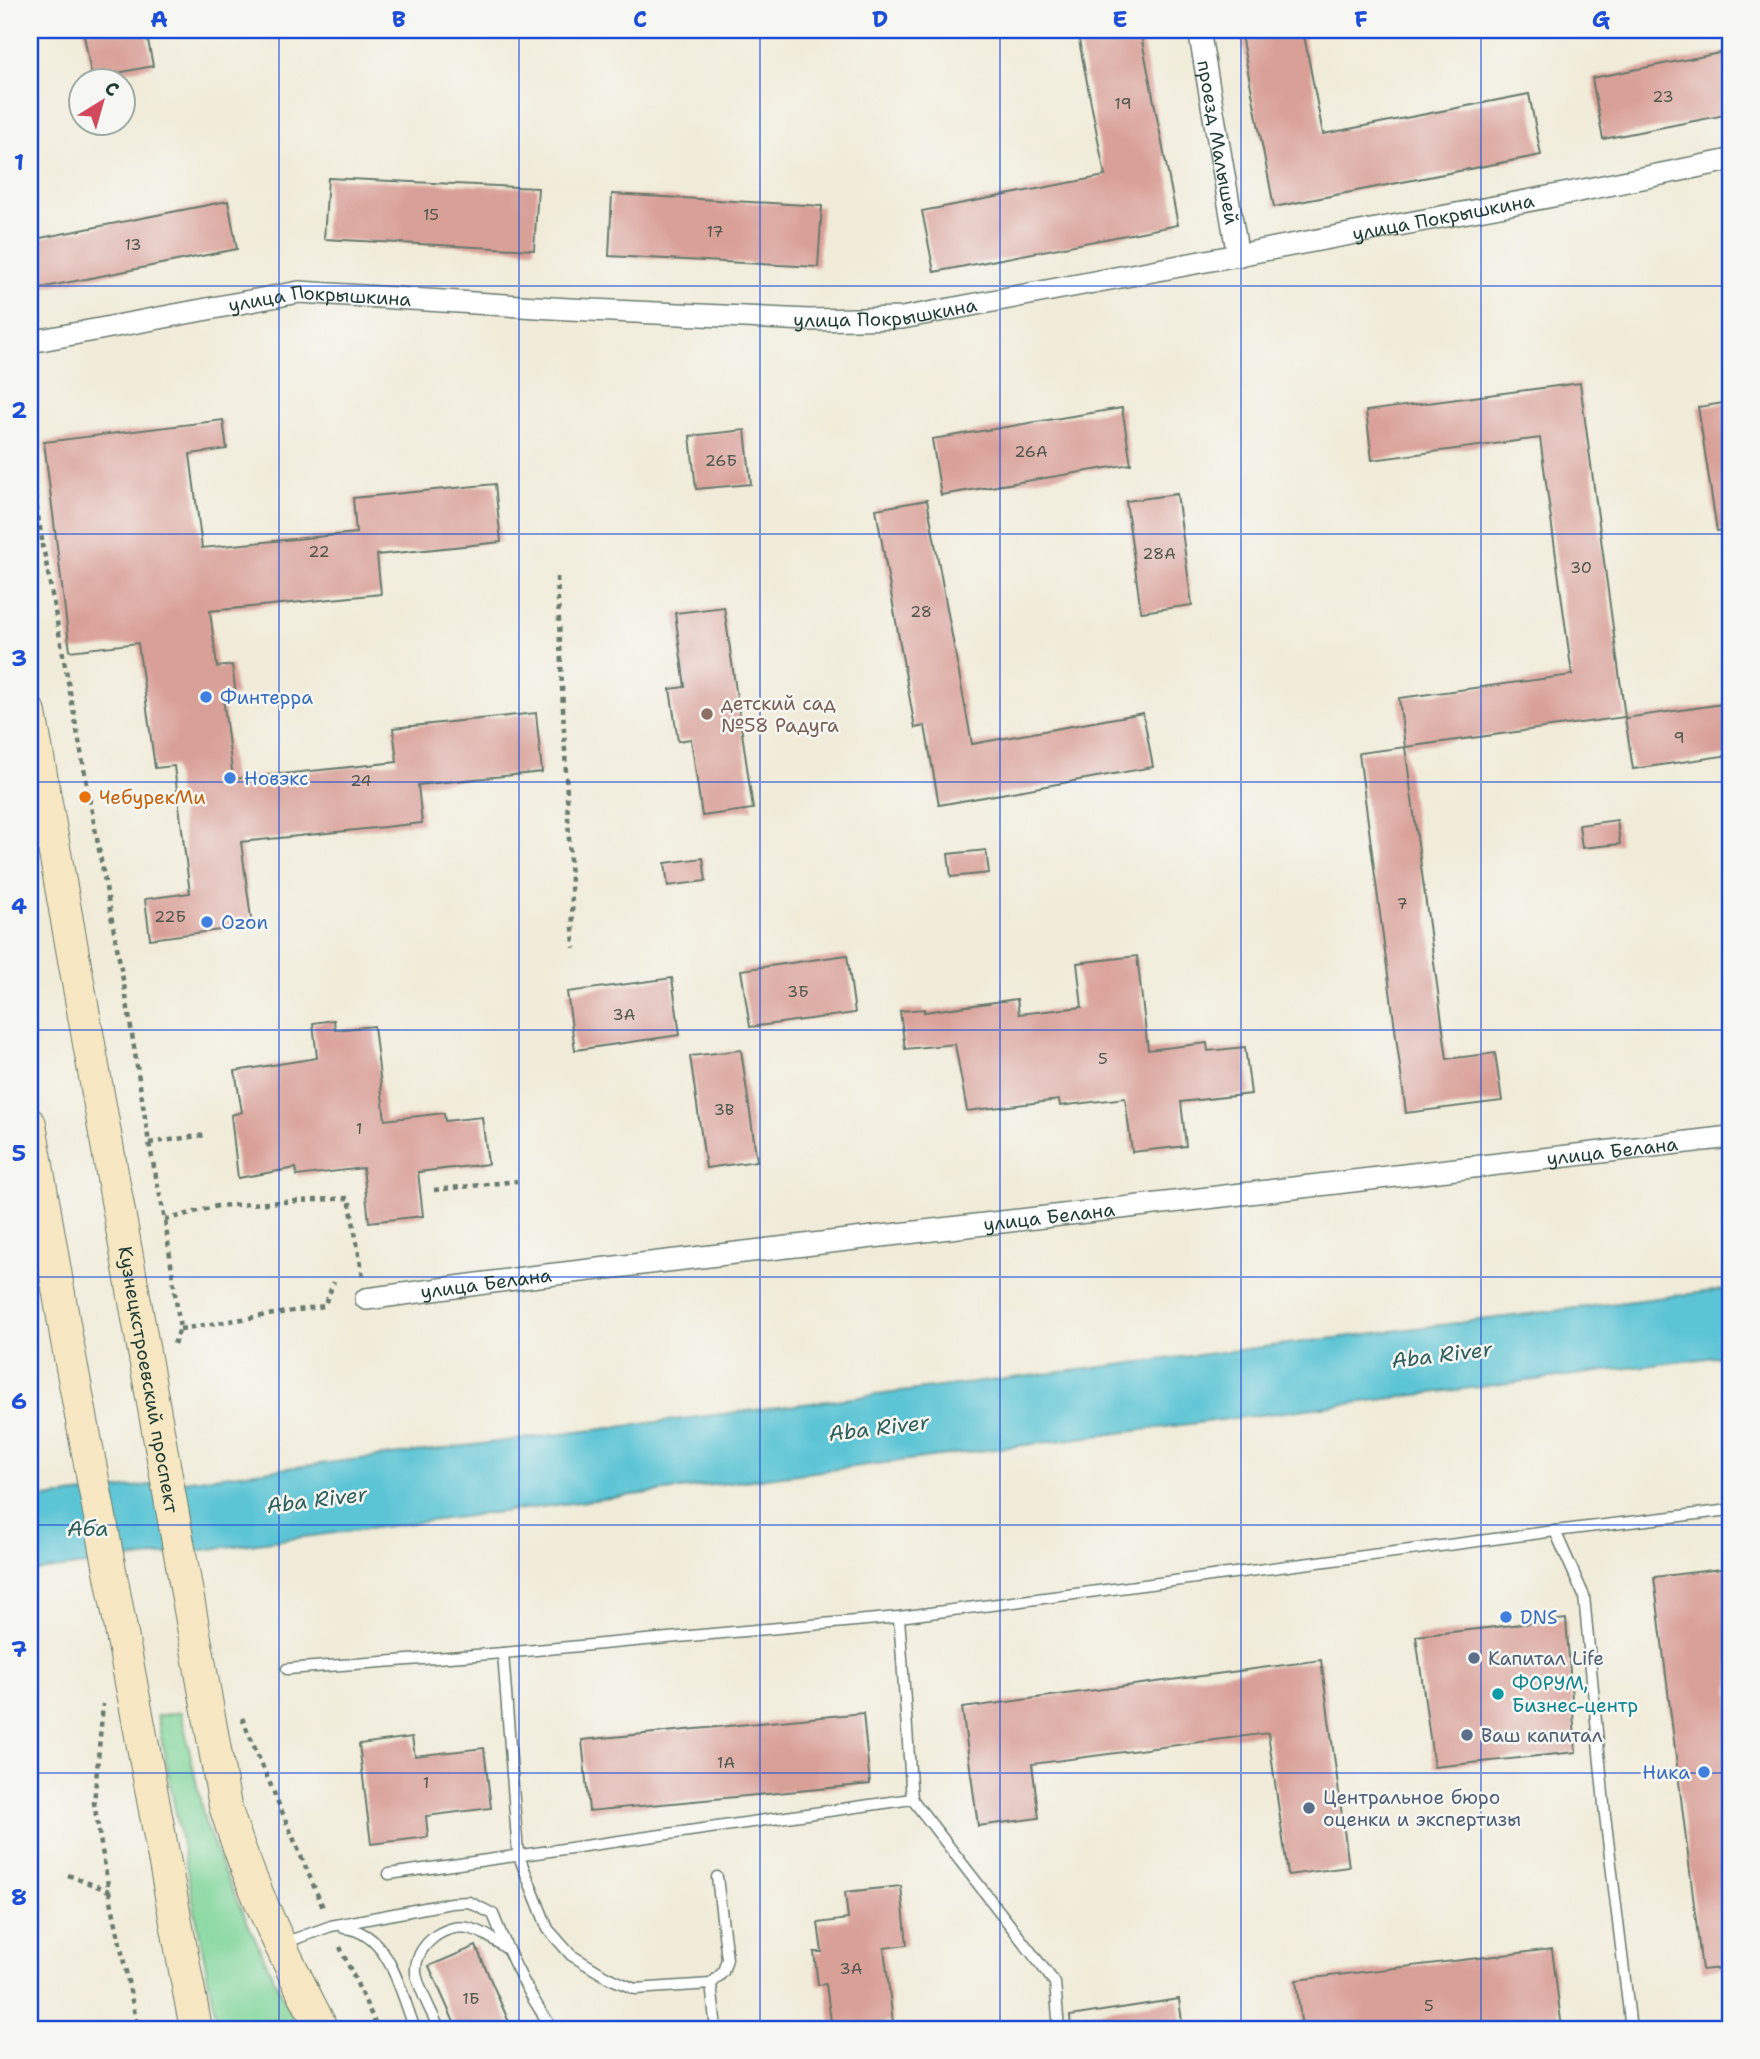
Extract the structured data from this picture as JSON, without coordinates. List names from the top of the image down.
{
  "streets": {
    "main road": ["Кузнецкстроевский проспект"],
    "street": ["проезд Малышей", "улица Покрышкина", "улица Белана"]
  },
  "crossings": [
    ["проезд Малышей", "улица Покрышкина"]
  ],
  "water": ["Aba River", "Аба"],
  "places": [
    "Финтерра",
    "детский сад №58 Радуга",
    "Новэкс",
    "ЧебурекМи",
    "Ozon",
    "DNS",
    "Капитал Life",
    "ФОРУМ, Бизнес-центр",
    "Ваш капитал",
    "Ника",
    "Центральное бюро оценки и экспертизы"
  ],
  "house_numbers": [
    "23",
    "19",
    "15",
    "17",
    "13",
    "26А",
    "26Б",
    "22",
    "28А",
    "30",
    "28",
    "9",
    "24",
    "7",
    "22Б",
    "3Б",
    "3А",
    "5",
    "3В",
    "1",
    "1А",
    "1",
    "3А",
    "1Б",
    "5"
  ],
  "north": "top right",
  "grid": {
    "columns": [
      "A",
      "B",
      "C",
      "D",
      "E",
      "F",
      "G"
    ],
    "rows": [
      "1",
      "2",
      "3",
      "4",
      "5",
      "6",
      "7",
      "8"
    ]
  }
}
